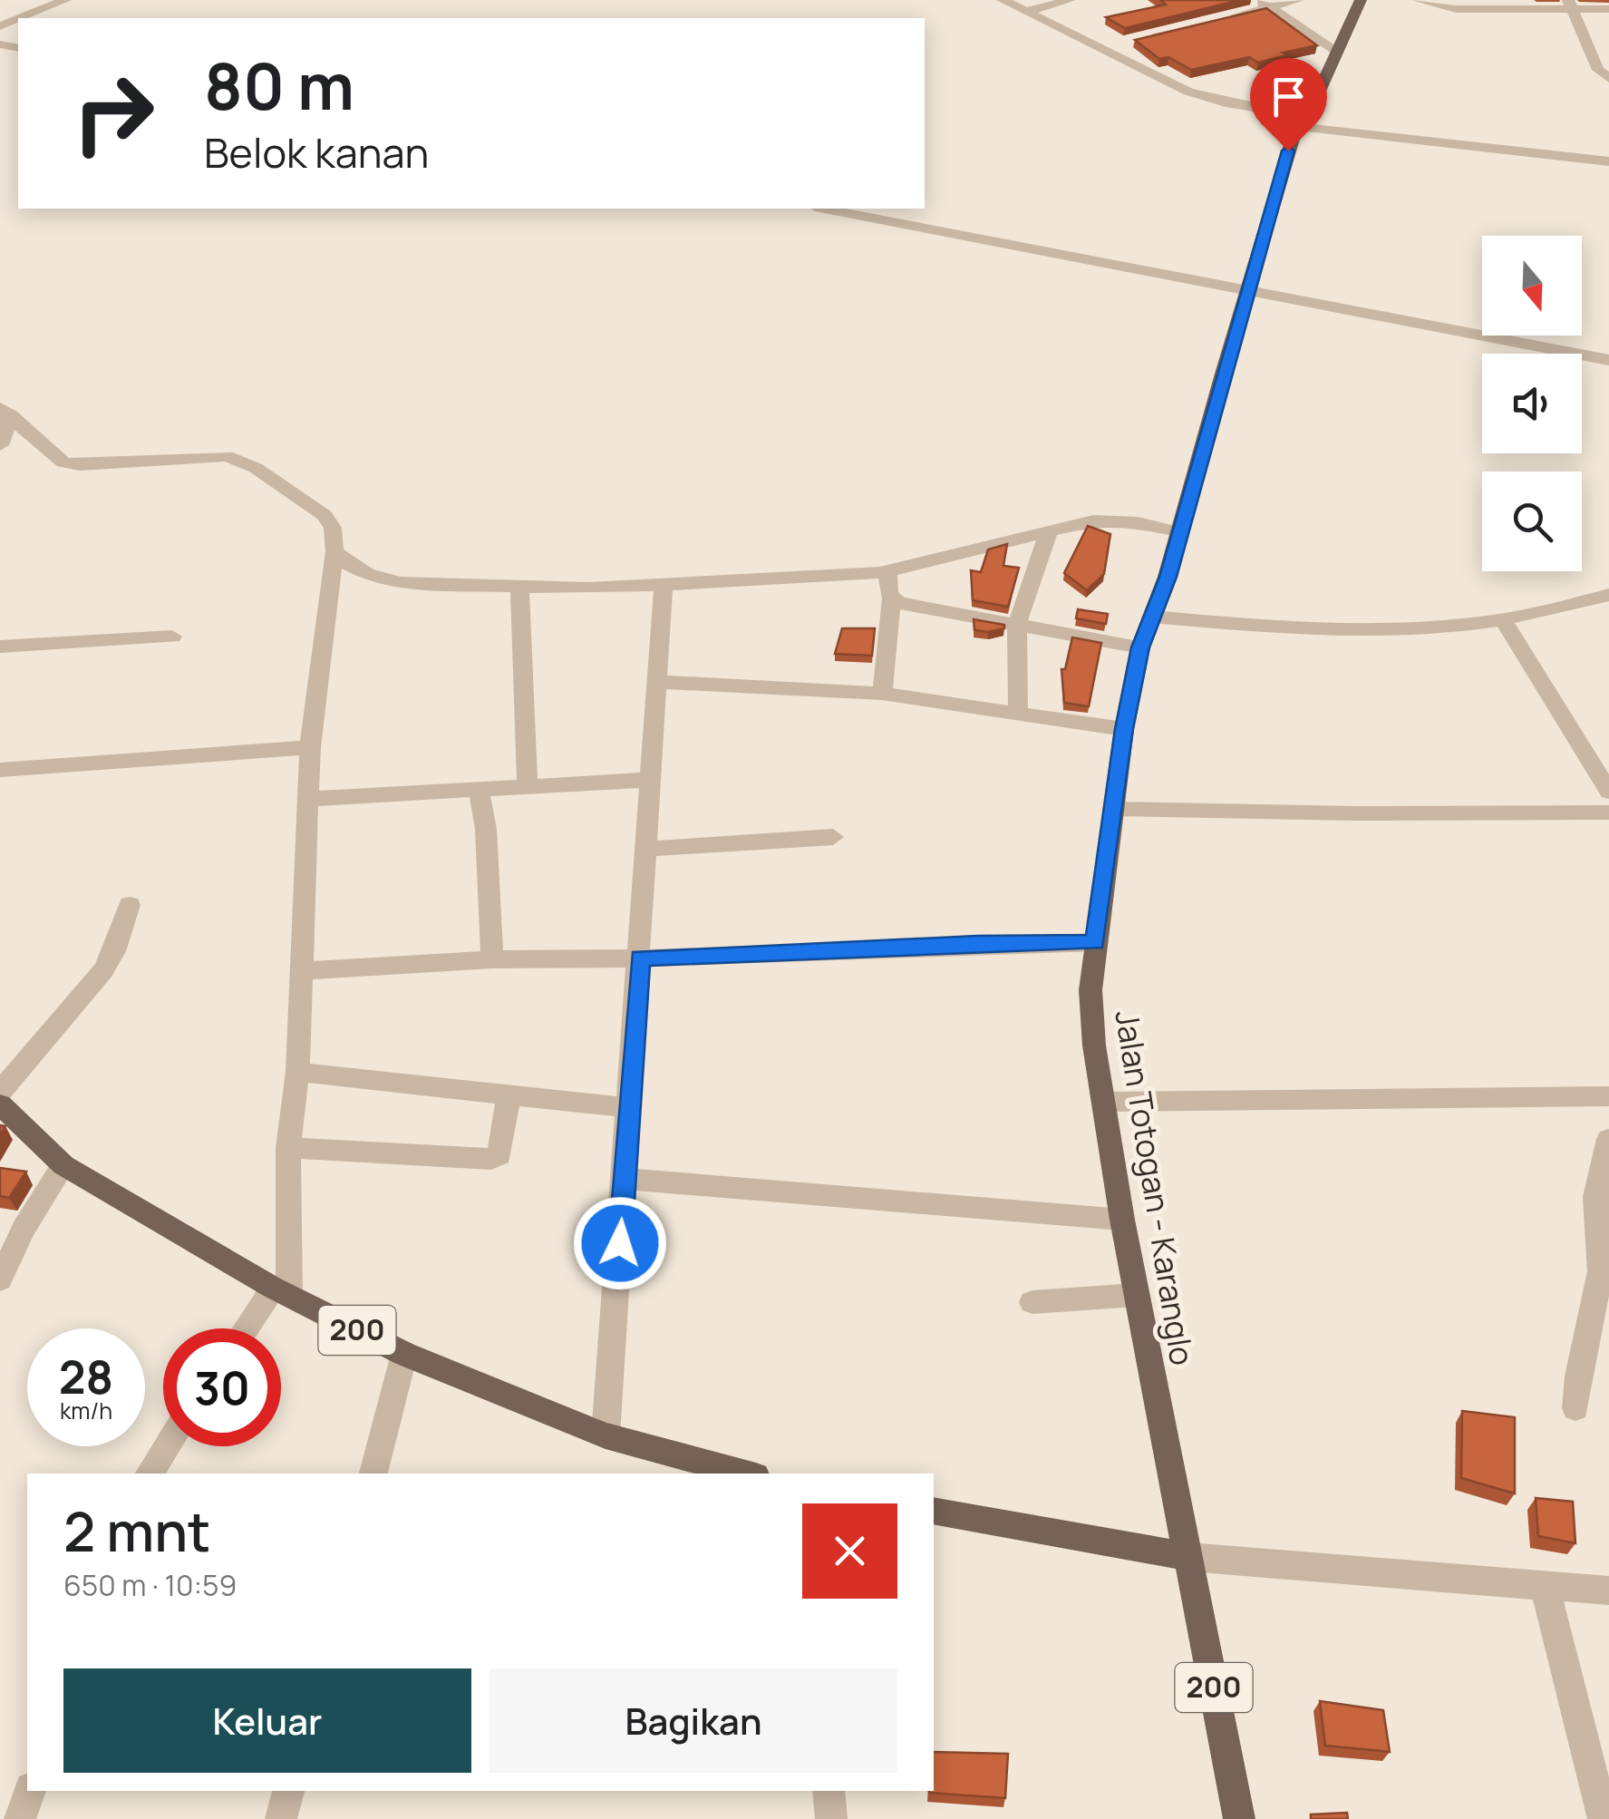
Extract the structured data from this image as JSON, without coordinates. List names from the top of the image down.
{
  "streets": {
    "main road": ["Jalan Totogan - Karanglo", "200"]
  },
  "crossings": [
    ["Jalan Totogan - Karanglo", "200"]
  ],
  "north": "bottom",
  "page": {
    "turn": ["80 m", "Belok kanan"],
    "speed": "28 km/h",
    "limit": "30",
    "heading": ["2 mnt", "650 m · 10:59"],
    "buttons": ["Keluar", "Bagikan"]
  }
}
